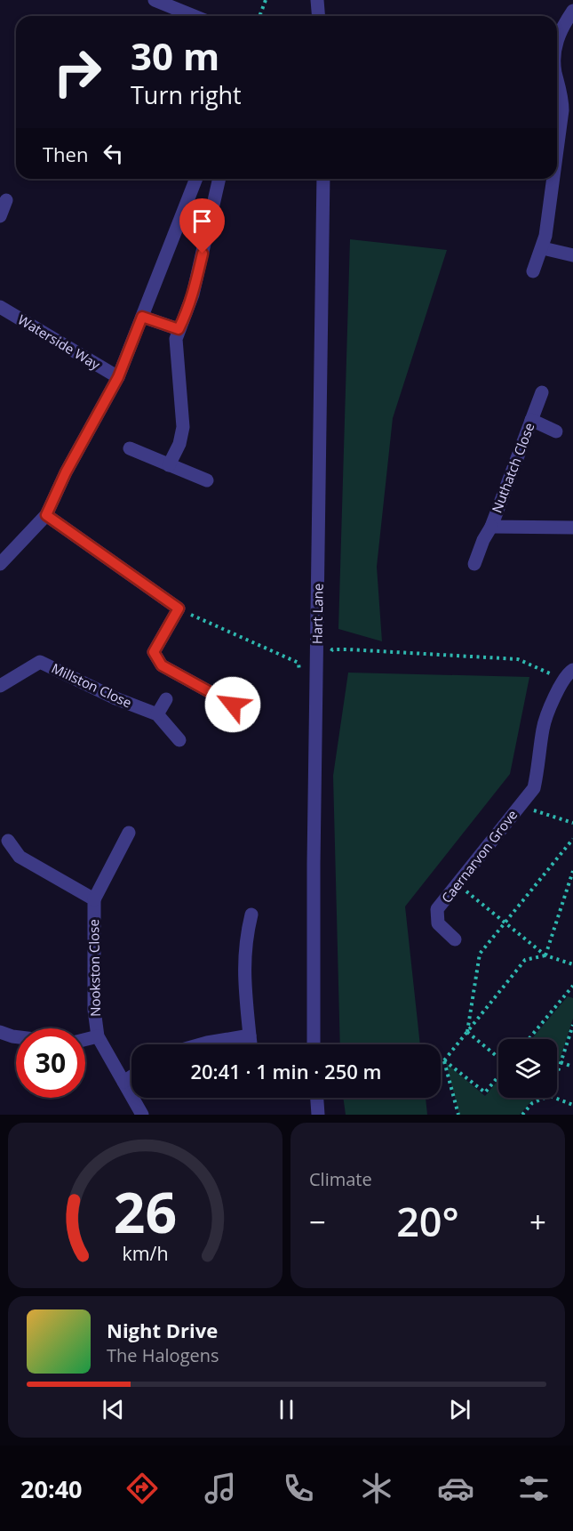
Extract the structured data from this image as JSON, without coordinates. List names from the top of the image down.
{
  "streets": {
    "street": [
      "Waterside Way",
      "Nuthatch Close",
      "Hart Lane",
      "Millston Close",
      "Caernarvon Grove",
      "Nookston Close"
    ]
  },
  "page": {
    "turn": ["30 m", "Turn right"],
    "then": "Then",
    "limit": "30",
    "trip": "20:41 · 1 min · 250 m",
    "tile": "Climate",
    "heat": ["−", "20°", "+"],
    "song": ["Night Drive", "The Halogens"],
    "tabs": "20:40",
    "gauge": ["26", "km/h"]
  }
}
